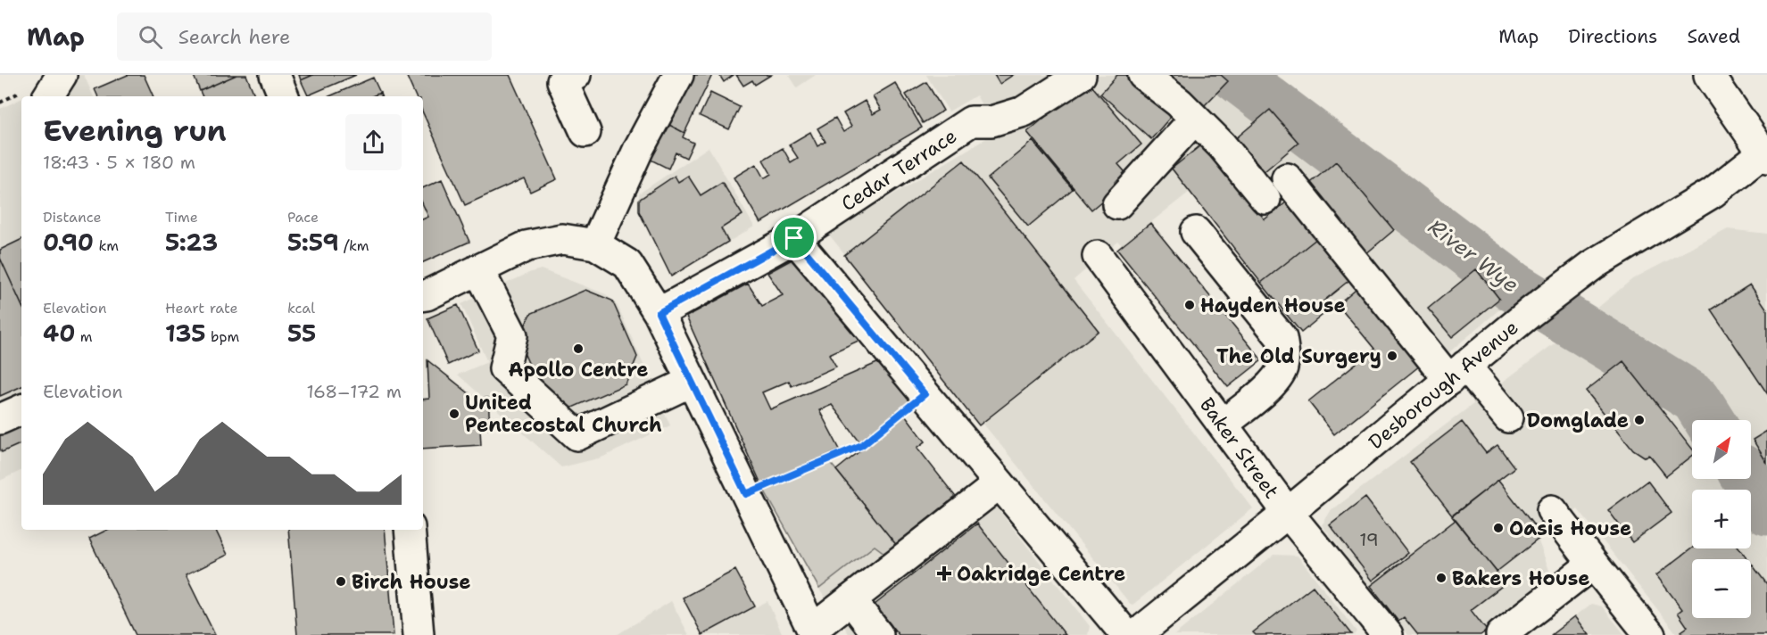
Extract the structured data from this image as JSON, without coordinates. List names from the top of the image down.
{
  "streets": {
    "street": ["Cedar Terrace", "Desborough Avenue", "Baker Street"]
  },
  "crossings": [
    ["Desborough Avenue", "Baker Street"]
  ],
  "water": ["River Wye"],
  "places": {
    "other": [
      "Hayden House",
      "Apollo Centre",
      "The Old Surgery",
      "United Pentecostal Church",
      "Domglade",
      "Oasis House",
      "Bakers House",
      "Birch House"
    ],
    "health": ["Oakridge Centre"]
  },
  "house_numbers": ["19"],
  "north": "top right",
  "page": {
    "header": "Map",
    "search": "Search here",
    "nav": ["Map", "Directions", "Saved"],
    "heading": ["Evening run", "18:43 · 5 × 180 m"],
    "stats": [
      ["Distance", "0.90 km"],
      ["Time", "5:23"],
      ["Pace", "5:59 /km"],
      ["Elevation", "40 m"],
      ["Heart rate", "135 bpm"],
      ["kcal", "55"]
    ],
    "chart": ["Elevation", "168–172 m"],
    "map_buttons": ["+", "−"]
  }
}
